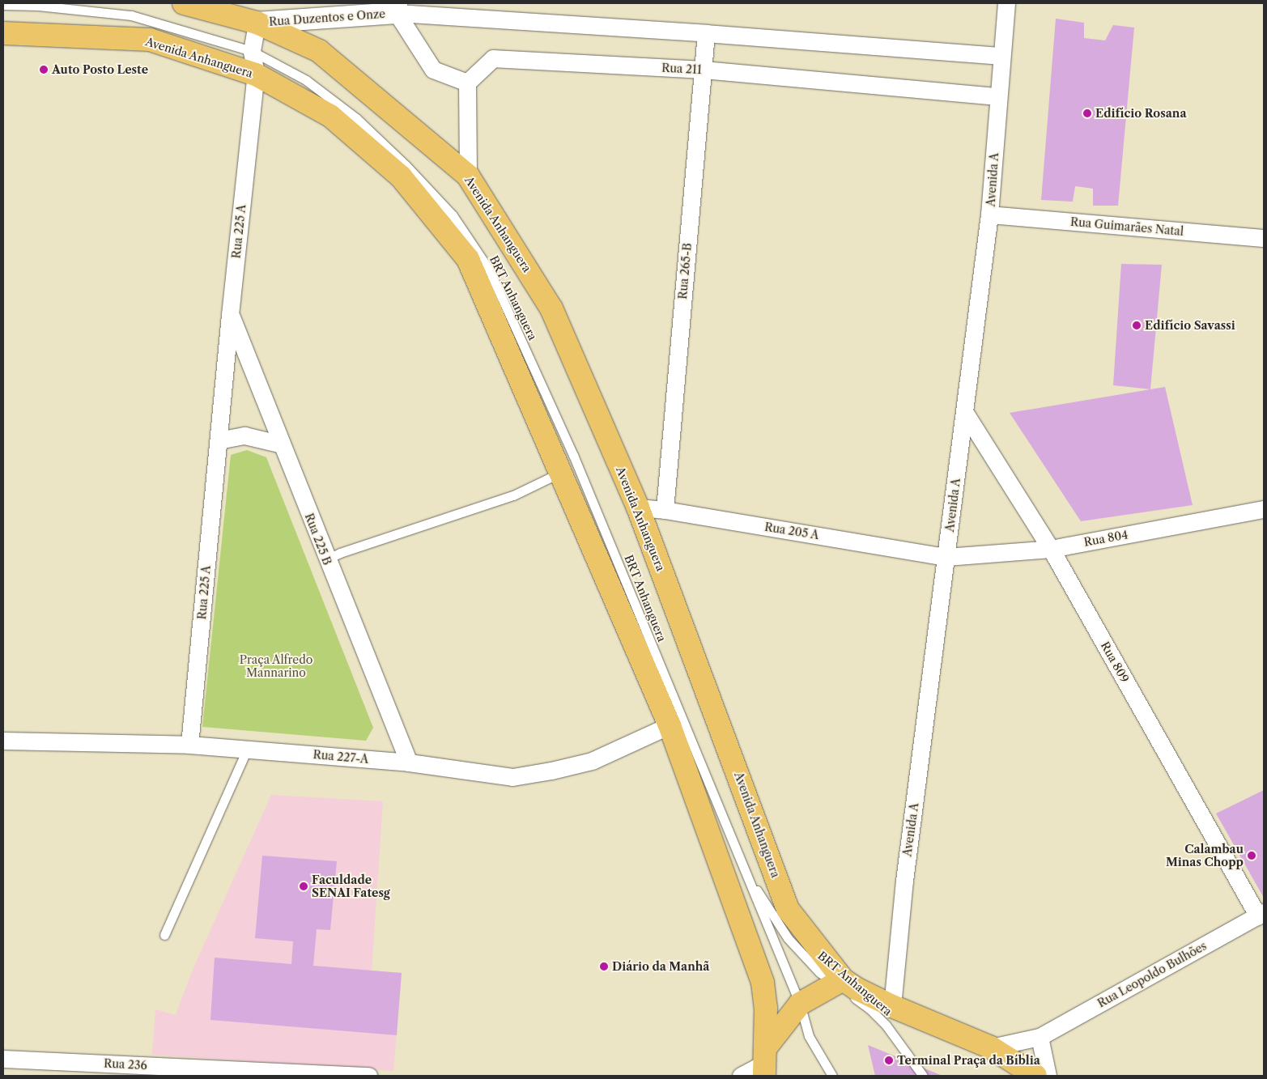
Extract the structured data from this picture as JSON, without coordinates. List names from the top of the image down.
{
  "streets": {
    "main road": ["Avenida Anhanguera"],
    "street": [
      "Rua Duzentos e Onze",
      "Rua 211",
      "Avenida A",
      "Rua Guimarães Natal",
      "Rua 225 A",
      "Rua 265-B",
      "Rua 205 A",
      "Rua 804",
      "Rua 225 B",
      "Rua 809",
      "Rua 227-A",
      "Rua Leopoldo Bulhões",
      "Rua 236"
    ],
    "lane": ["BRT Anhanguera"]
  },
  "crossings": [
    ["Rua Duzentos e Onze", "Avenida Anhanguera"],
    ["Rua Duzentos e Onze", "Rua 225 A"],
    ["Avenida Anhanguera", "Avenida A"],
    ["Avenida Anhanguera", "Rua 225 A"],
    ["Avenida Anhanguera", "BRT Anhanguera"],
    ["Avenida Anhanguera", "Rua 205 A"],
    ["Avenida Anhanguera", "Rua 227-A"],
    ["Avenida Anhanguera", "Rua Leopoldo Bulhões"],
    ["Rua 211", "Avenida A"],
    ["Rua 211", "Rua 265-B"],
    ["Avenida A", "Rua Guimarães Natal"],
    ["Avenida A", "Rua 205 A"],
    ["Avenida A", "Rua 804"],
    ["Avenida A", "Rua 809"],
    ["Rua 225 A", "BRT Anhanguera"],
    ["Rua 225 A", "Rua 225 B"],
    ["Rua 225 A", "Rua 227-A"],
    ["Rua 265-B", "Rua 205 A"],
    ["Rua 205 A", "Rua 804"],
    ["Rua 804", "Rua 809"],
    ["Rua 225 B", "Rua 227-A"],
    ["Rua 809", "Rua Leopoldo Bulhões"]
  ],
  "parks": ["Praça Alfredo Mannarino"],
  "places": [
    "Auto Posto Leste",
    "Edifício Rosana",
    "Edifício Savassi",
    "Calambau Minas Chopp",
    "Faculdade SENAI Fatesg",
    "Diário da Manhã",
    "Terminal Praça da Bíblia"
  ]
}
